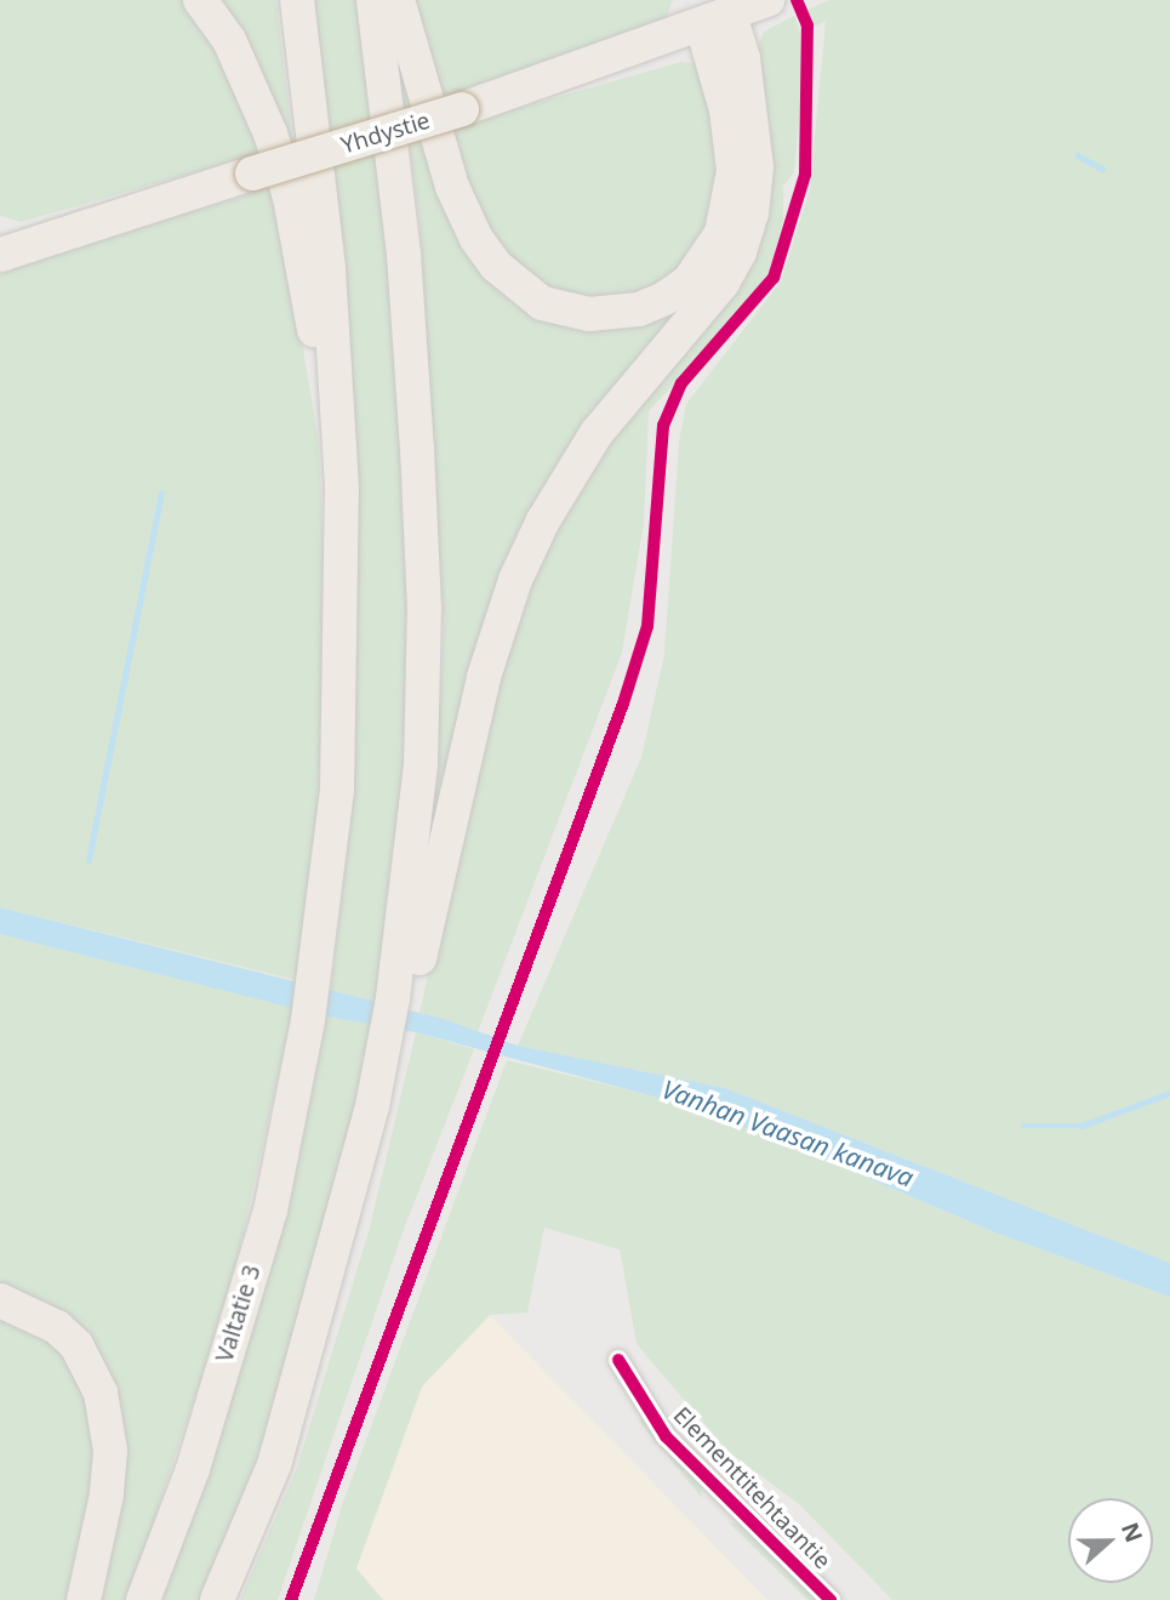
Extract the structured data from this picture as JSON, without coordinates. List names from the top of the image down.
{
  "streets": {
    "highway": ["Yhdystie", "Valtatie 3"],
    "street": ["Elementtitehtaantie"]
  },
  "water": ["Vanhan Vaasan kanava"],
  "north": "right"
}
